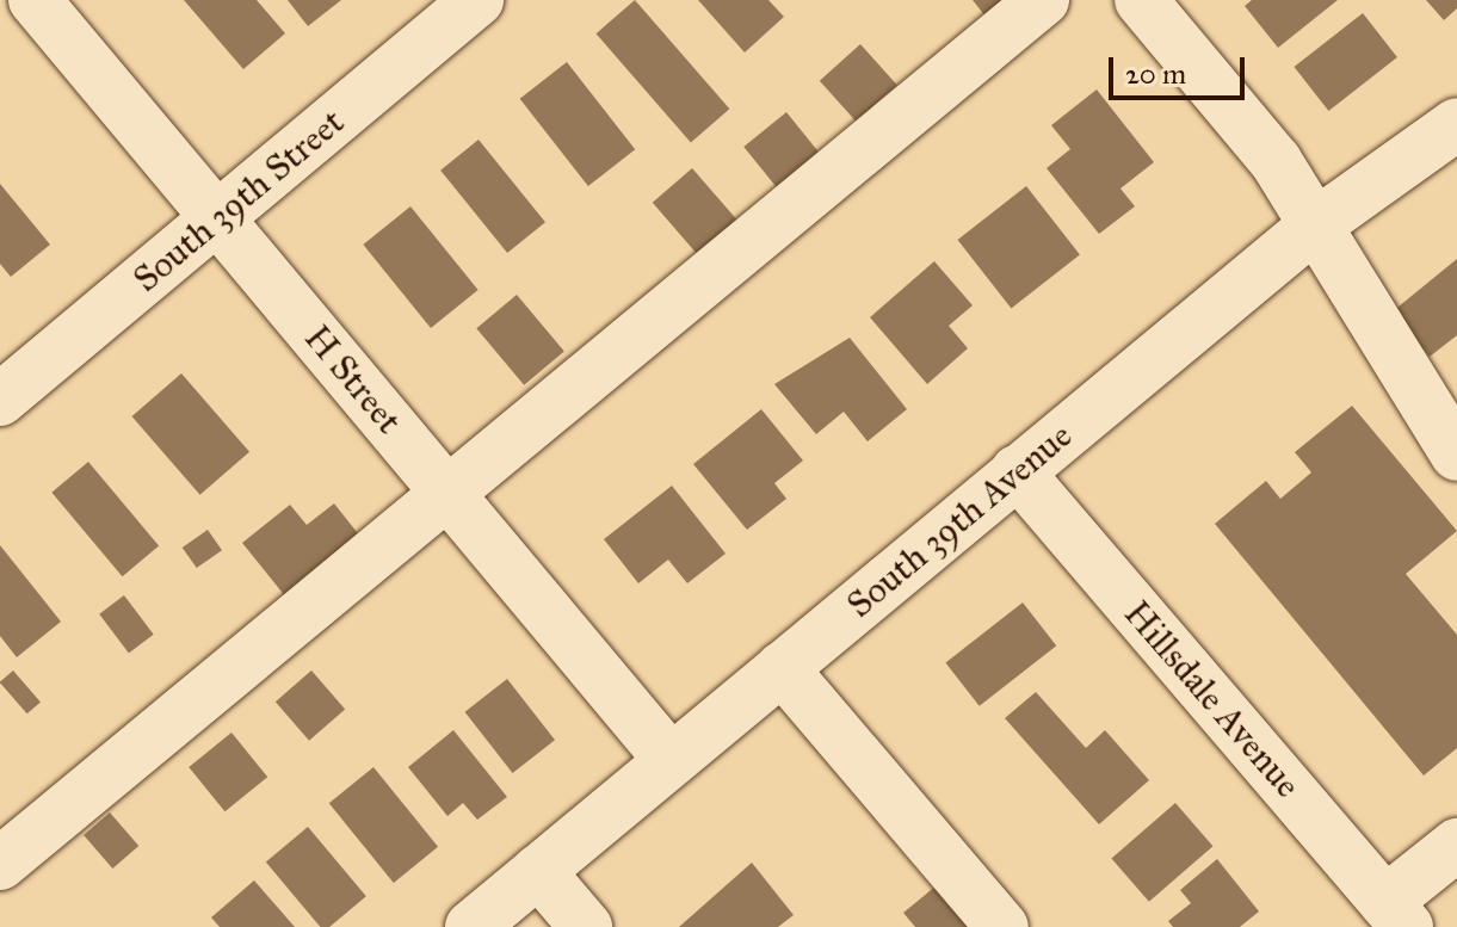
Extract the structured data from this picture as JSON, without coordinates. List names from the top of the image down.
{
  "streets": {
    "street": [
      "South 39th Street",
      "H Street",
      "South 39th Avenue",
      "Hillsdale Avenue"
    ]
  },
  "crossings": [
    ["South 39th Street", "H Street"],
    ["H Street", "South 39th Avenue"],
    ["South 39th Avenue", "Hillsdale Avenue"]
  ],
  "scale_bar": "20 m"
}
